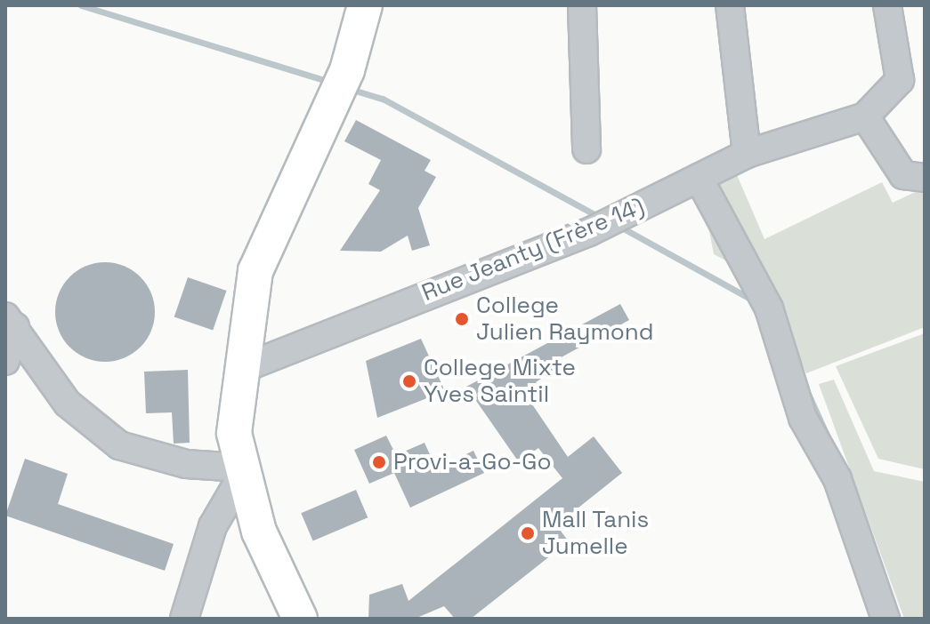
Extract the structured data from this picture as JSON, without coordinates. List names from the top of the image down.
{
  "streets": {
    "street": ["Rue Jeanty (Frère 14)"]
  },
  "places": [
    "College Julien Raymond",
    "College Mixte Yves Saintil",
    "Provi-a-Go-Go",
    "Mall Tanis Jumelle"
  ]
}
